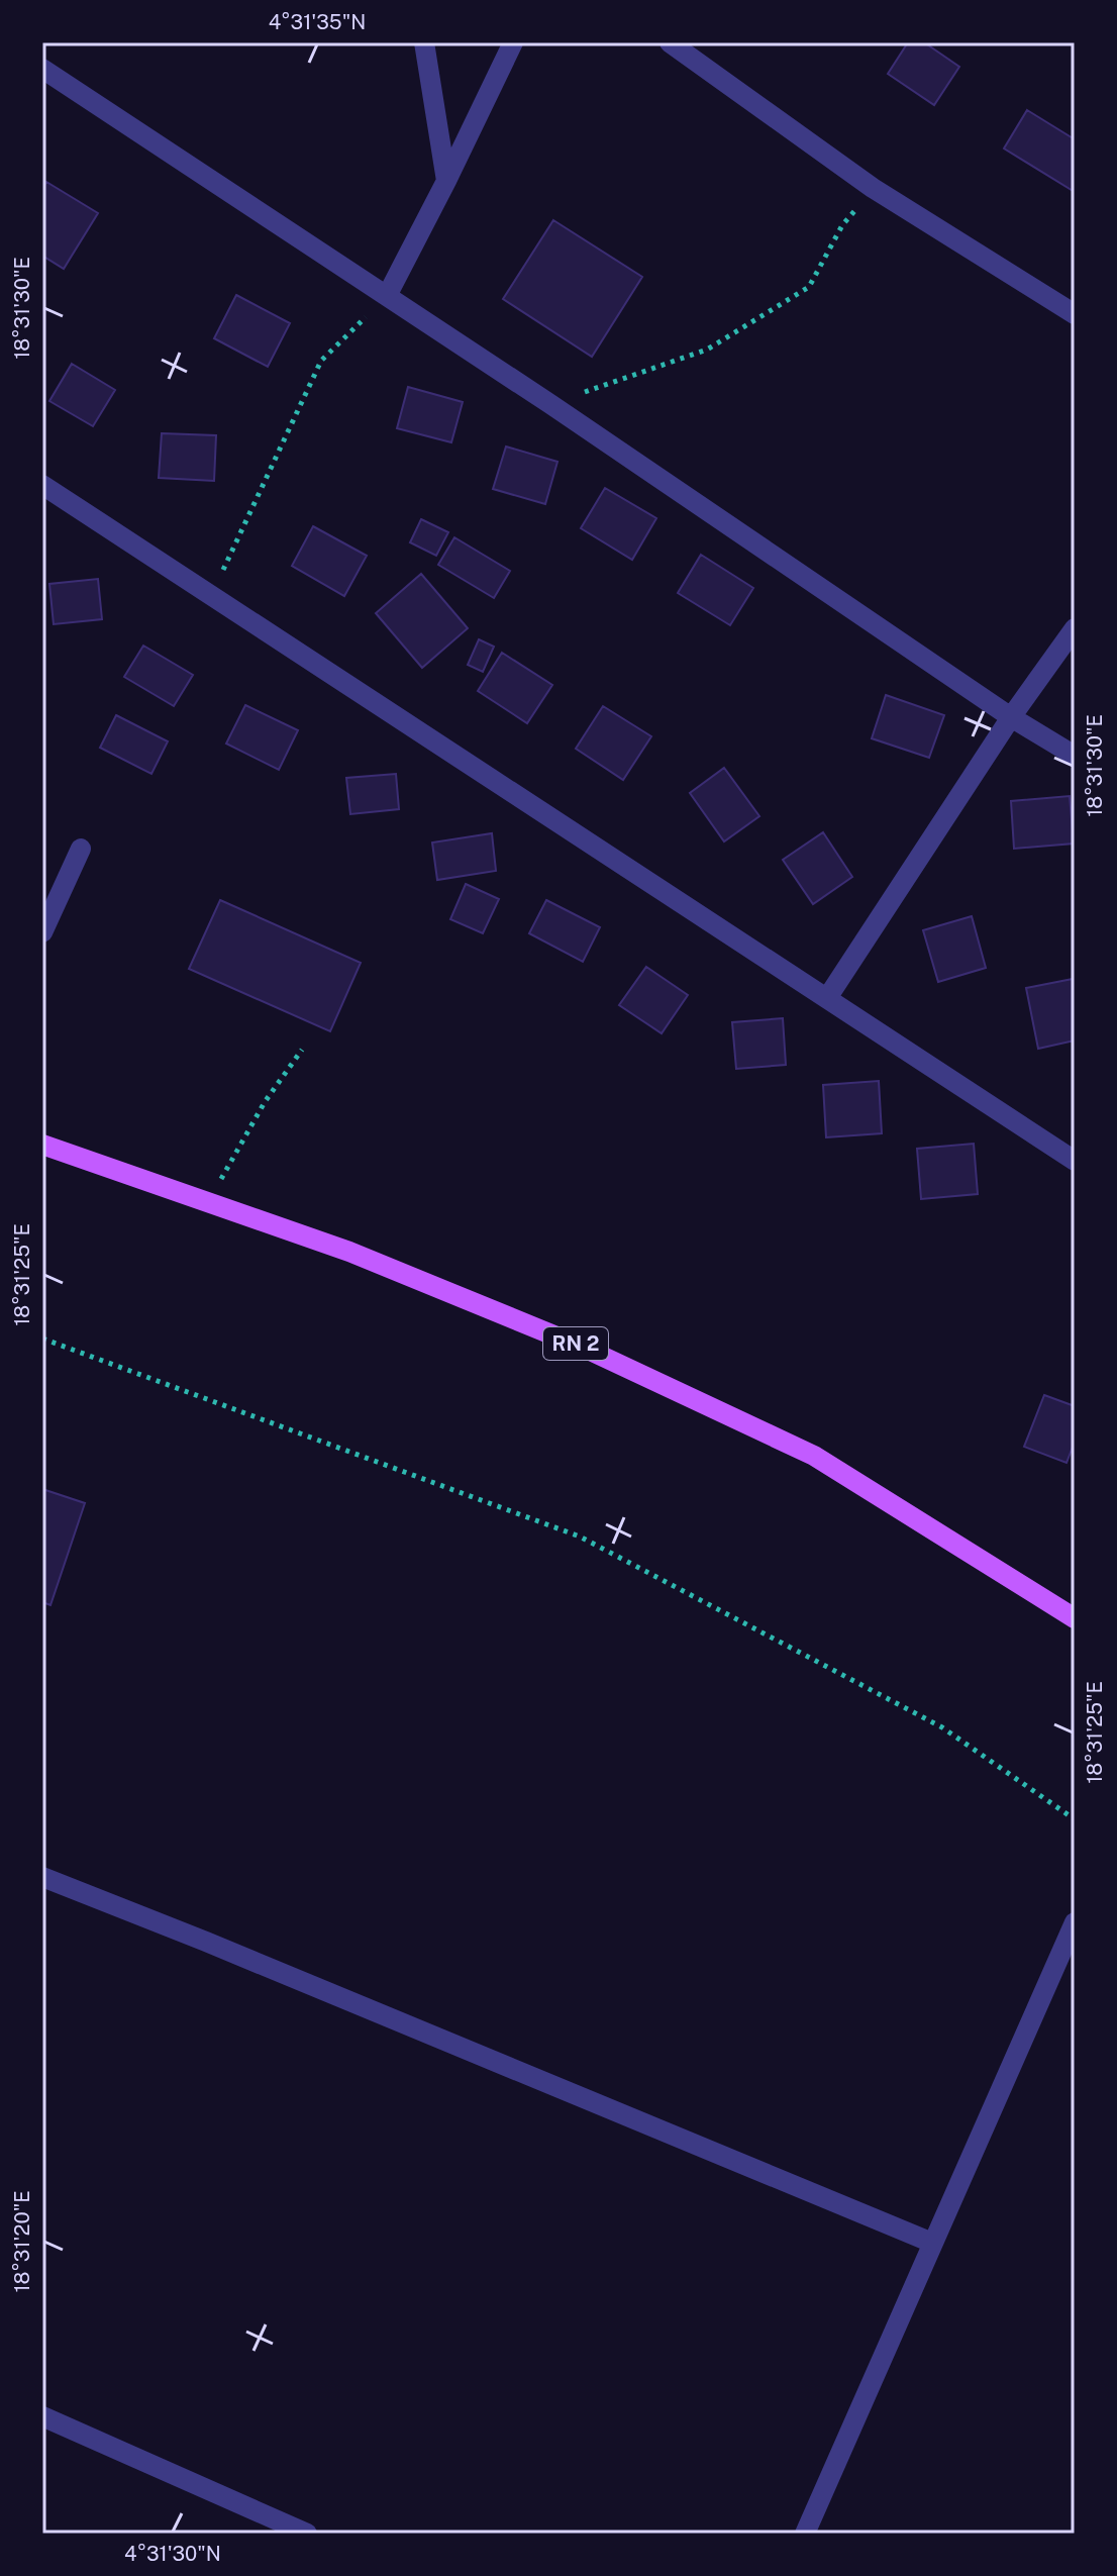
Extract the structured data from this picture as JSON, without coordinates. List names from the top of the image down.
{
  "streets": {
    "main road": ["RN 2"]
  },
  "coordinates": [
    "4°31'35\"N",
    "18°31'30\"E",
    "18°31'25\"E",
    "18°31'20\"E",
    "4°31'30\"N"
  ]
}
